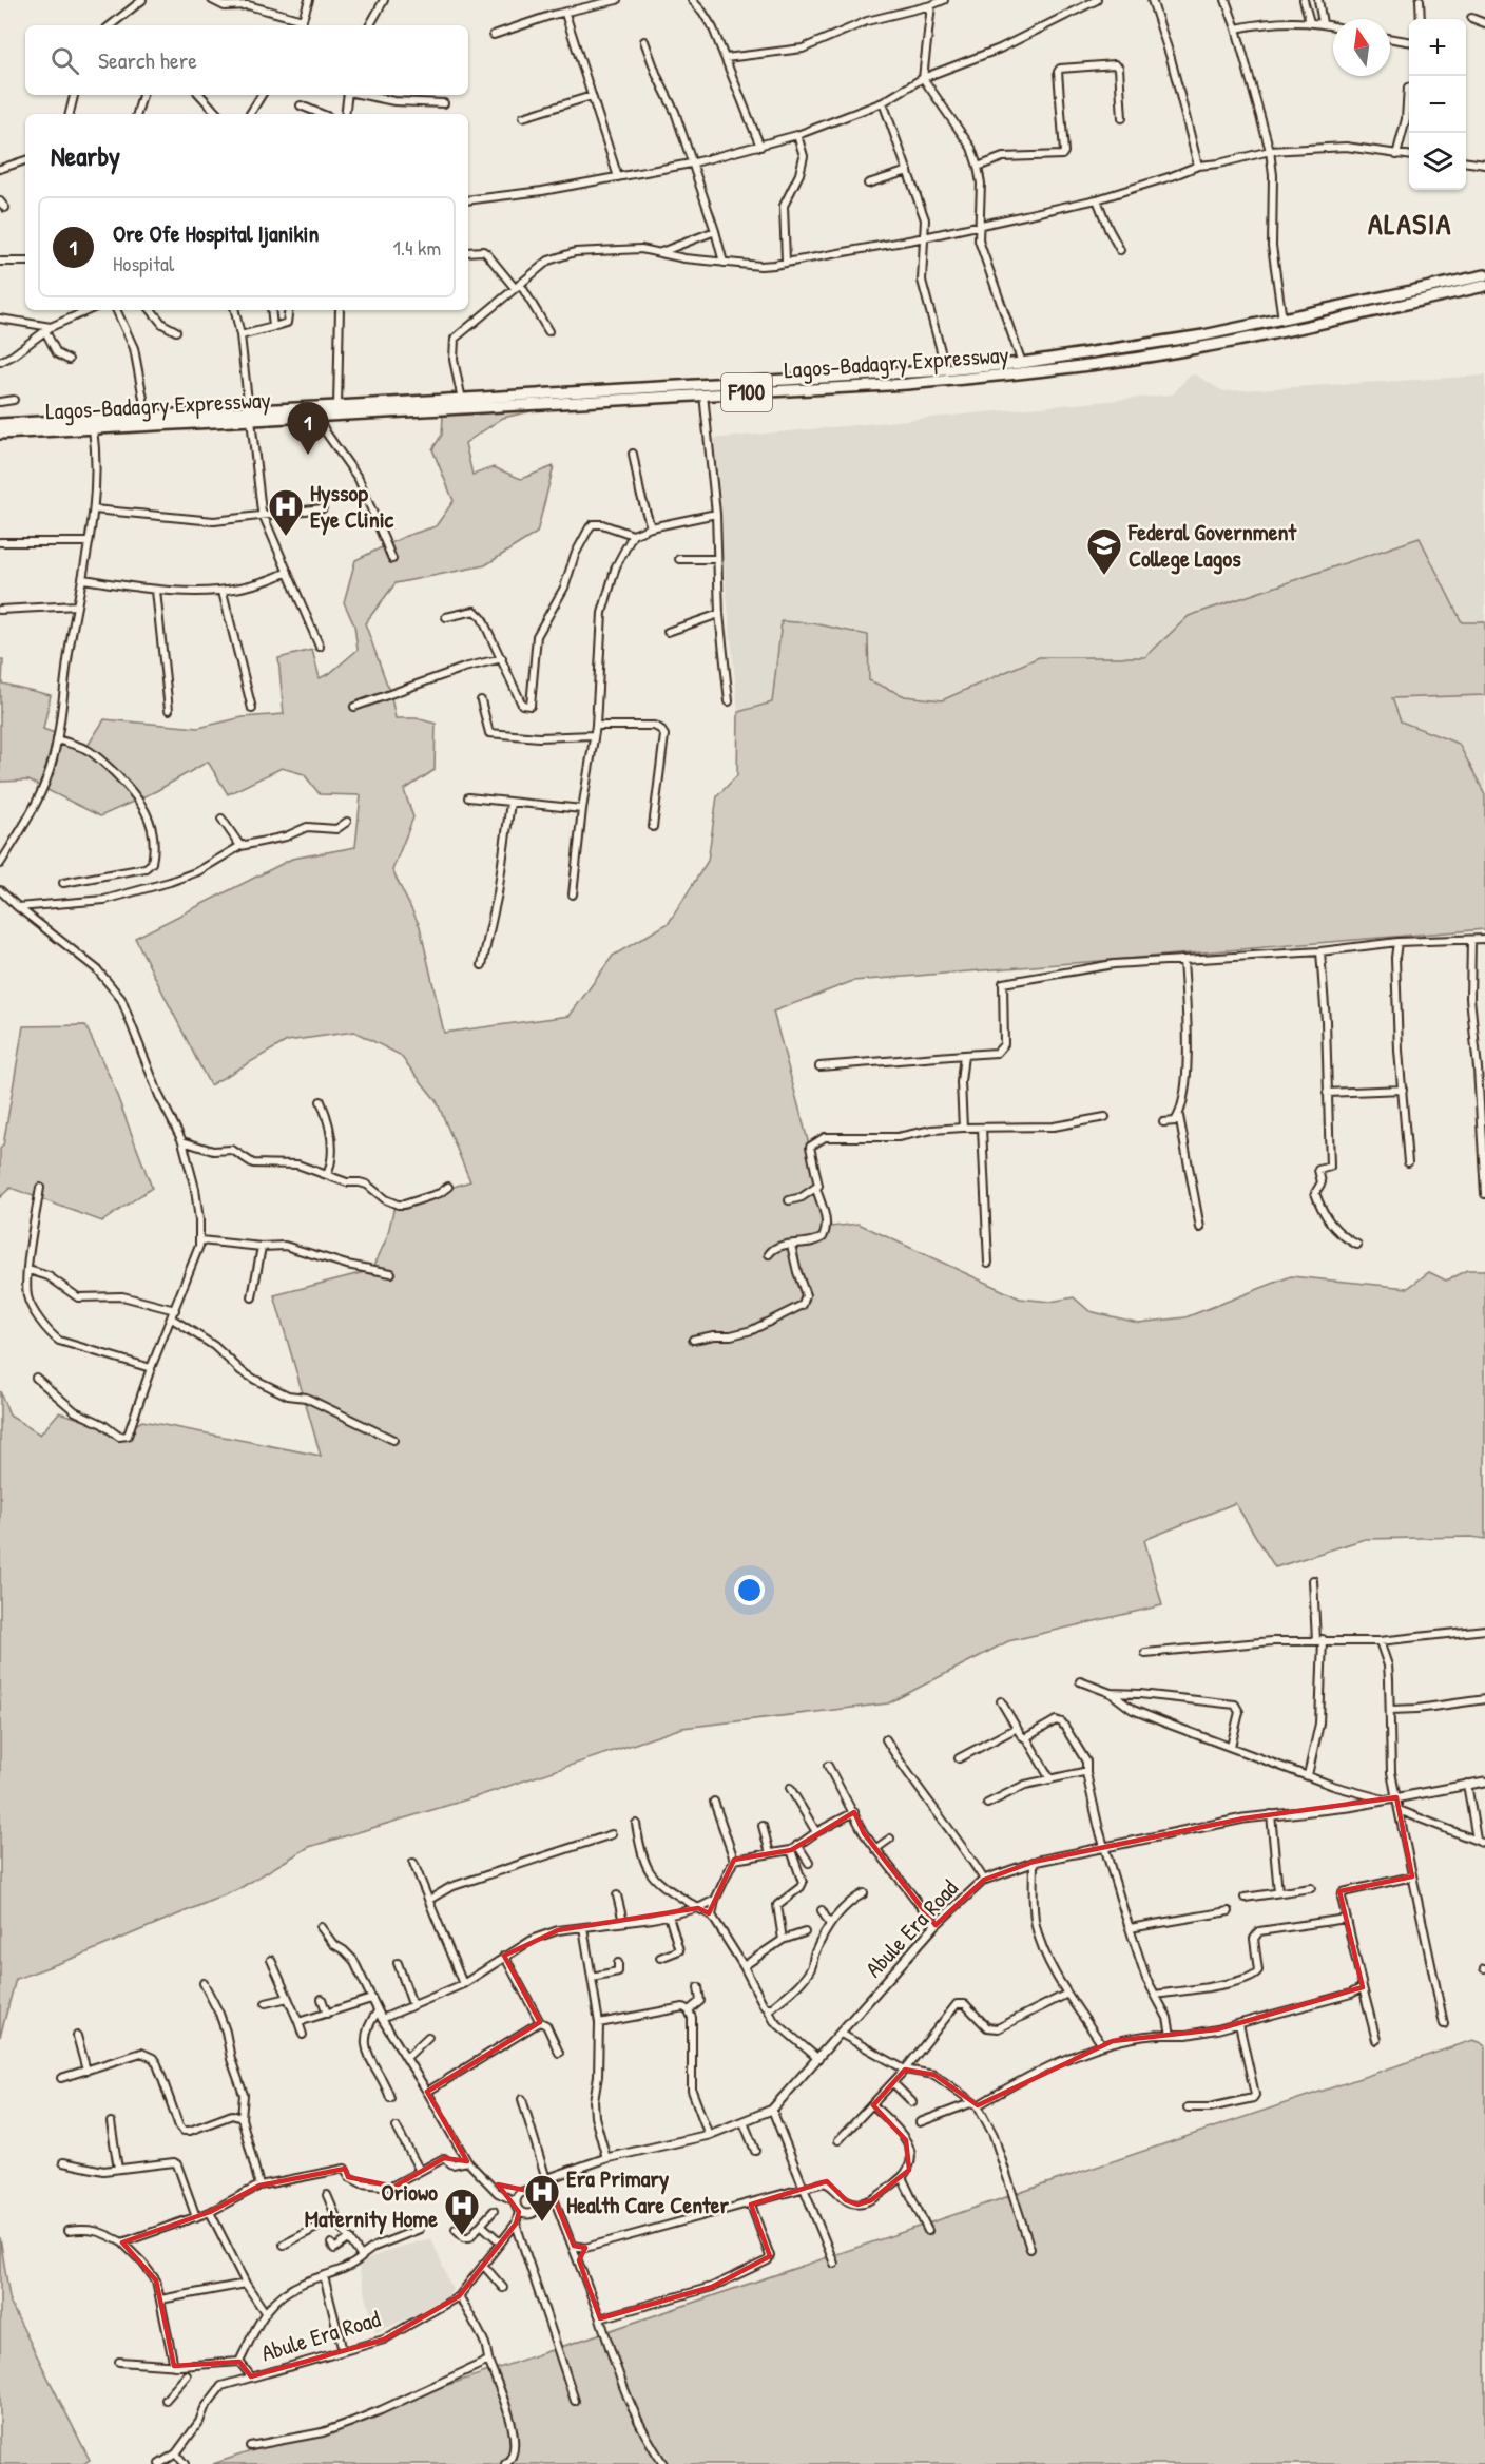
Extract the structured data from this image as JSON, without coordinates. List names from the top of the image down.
{
  "streets": {
    "highway": ["Lagos-Badagry Expressway", "F100"],
    "street": ["Abule Era Road"]
  },
  "districts": ["ALASIA"],
  "places": {
    "hospital": ["Hyssop Eye Clinic", "Era Primary Health Care Center", "Oriowo Maternity Home"],
    "school or university": ["Federal Government College Lagos"]
  },
  "north": "top",
  "page": {
    "map_buttons": ["+", "−"],
    "search": "Search here",
    "heading": "Nearby",
    "list": [
      {
        "mark": "1",
        "name": "Ore Ofe Hospital Ijanikin",
        "note": "Hospital",
        "value": "1.4 km"
      }
    ],
    "pins": "1"
  }
}
